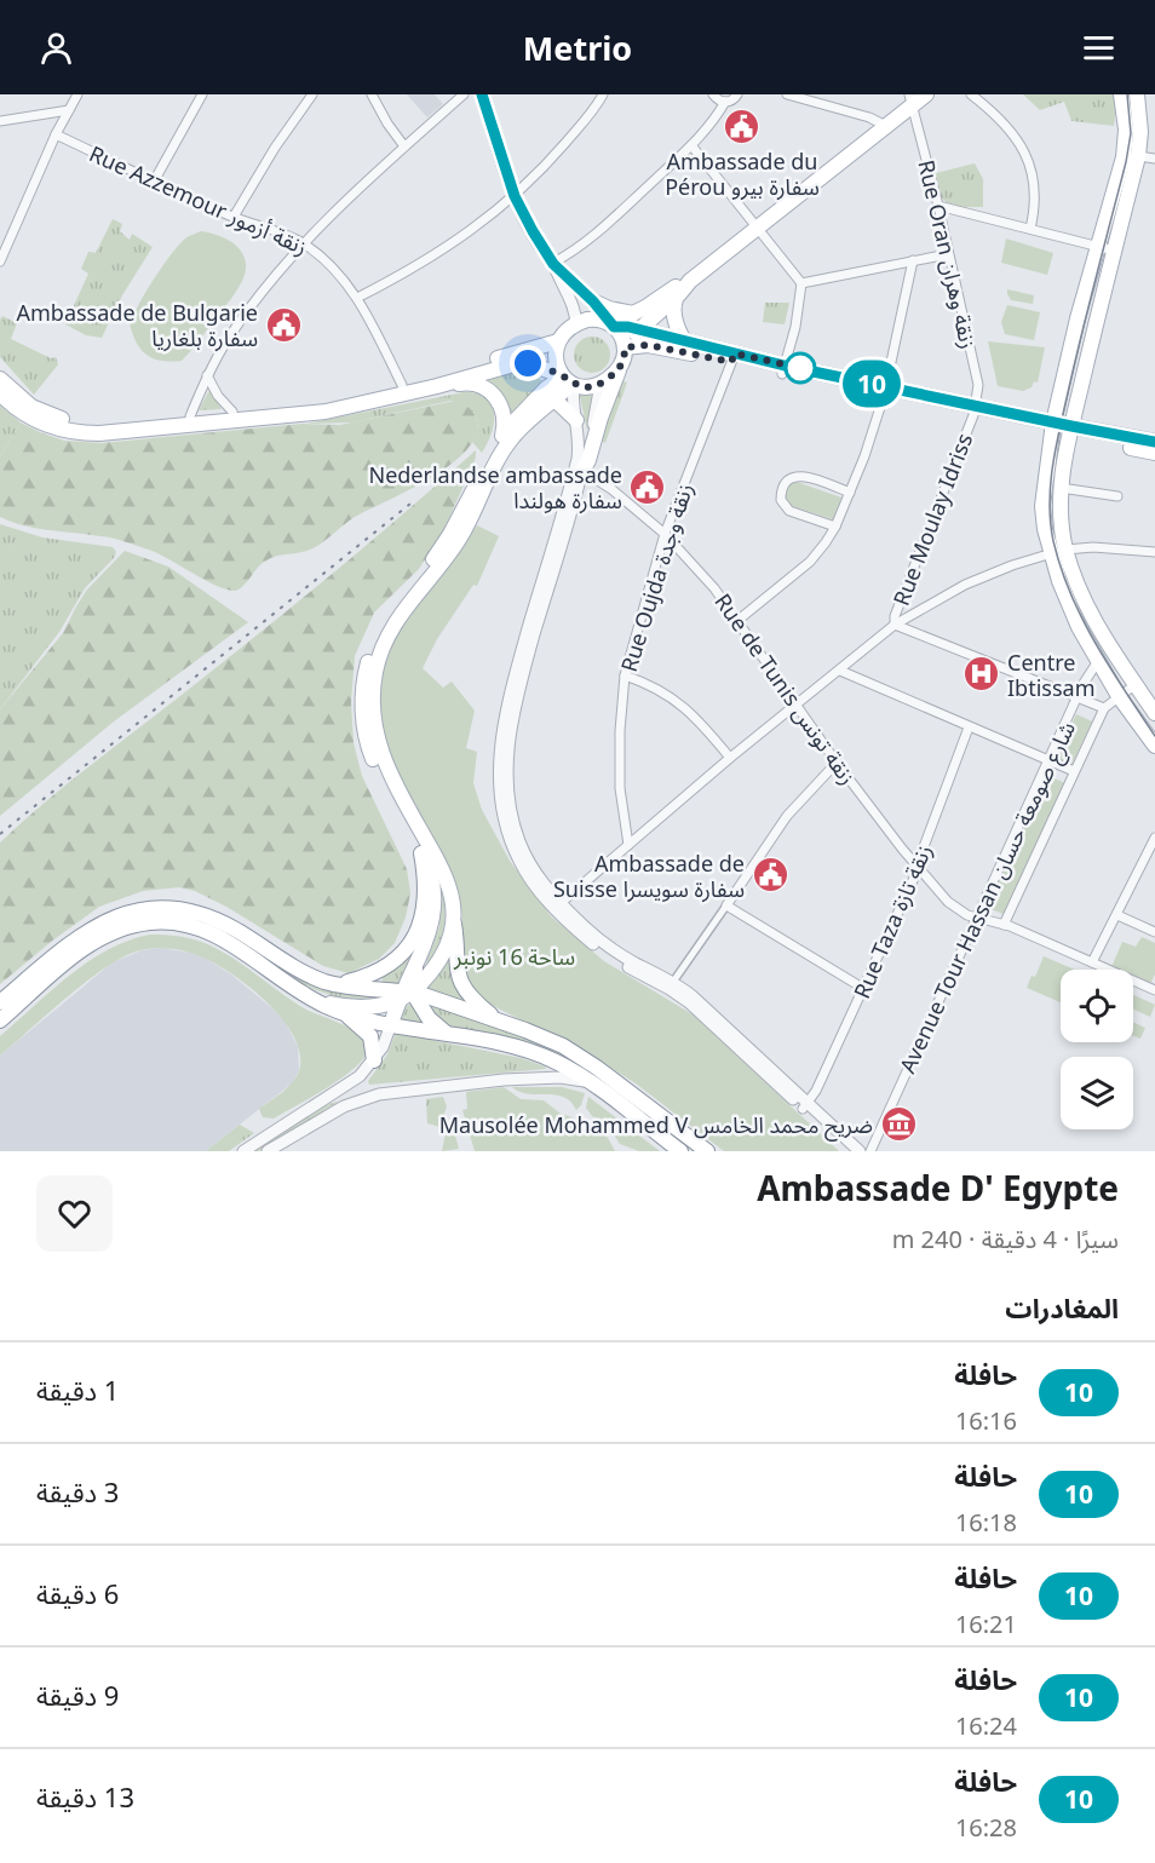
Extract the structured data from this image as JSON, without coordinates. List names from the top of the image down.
{
  "streets": {
    "street": [
      "Rue Azzemour زنقة أزمور",
      "Rue Oran زنقة وهران",
      "Rue Moulay Idriss",
      "Rue Oujda زنقة وجدة",
      "Rue de Tunis زنقة تونس",
      "Avenue Tour Hassan شارع صومعة حسان",
      "Rue Taza زنقة تازة"
    ]
  },
  "crossings": [
    ["Rue Oran زنقة وهران", "Rue Moulay Idriss"],
    ["Rue Oujda زنقة وجدة", "Rue de Tunis زنقة تونس"],
    ["Rue de Tunis زنقة تونس", "Avenue Tour Hassan شارع صومعة حسان"],
    ["Rue de Tunis زنقة تونس", "Rue Taza زنقة تازة"]
  ],
  "parks": ["ساحة 16 نونبر"],
  "places": {
    "public building": [
      "Ambassade du Pérou سفارة بيرو",
      "Ambassade de Bulgarie سفارة بلغاريا",
      "Nederlandse ambassade سفارة هولندا",
      "Ambassade de Suisse سفارة سويسرا"
    ],
    "hospital": ["Centre Ibtissam"],
    "museum": ["Mausolée Mohammed V ضريح محمد الخامس"]
  },
  "lines": ["bus line 10"],
  "page": {
    "header": "Metrio",
    "on_map": "10",
    "heading": [
      ["Ambassade D' Egypte", "سيرًا · 4 دقيقة · 240 m"],
      "المغادرات"
    ],
    "list": [
      {
        "mark": "10",
        "name": "حافلة",
        "note": "16:16",
        "value": "1 دقيقة"
      },
      {
        "mark": "10",
        "name": "حافلة",
        "note": "16:18",
        "value": "3 دقيقة"
      },
      {
        "mark": "10",
        "name": "حافلة",
        "note": "16:21",
        "value": "6 دقيقة"
      },
      {
        "mark": "10",
        "name": "حافلة",
        "note": "16:24",
        "value": "9 دقيقة"
      },
      {
        "mark": "10",
        "name": "حافلة",
        "note": "16:28",
        "value": "13 دقيقة"
      }
    ]
  }
}
